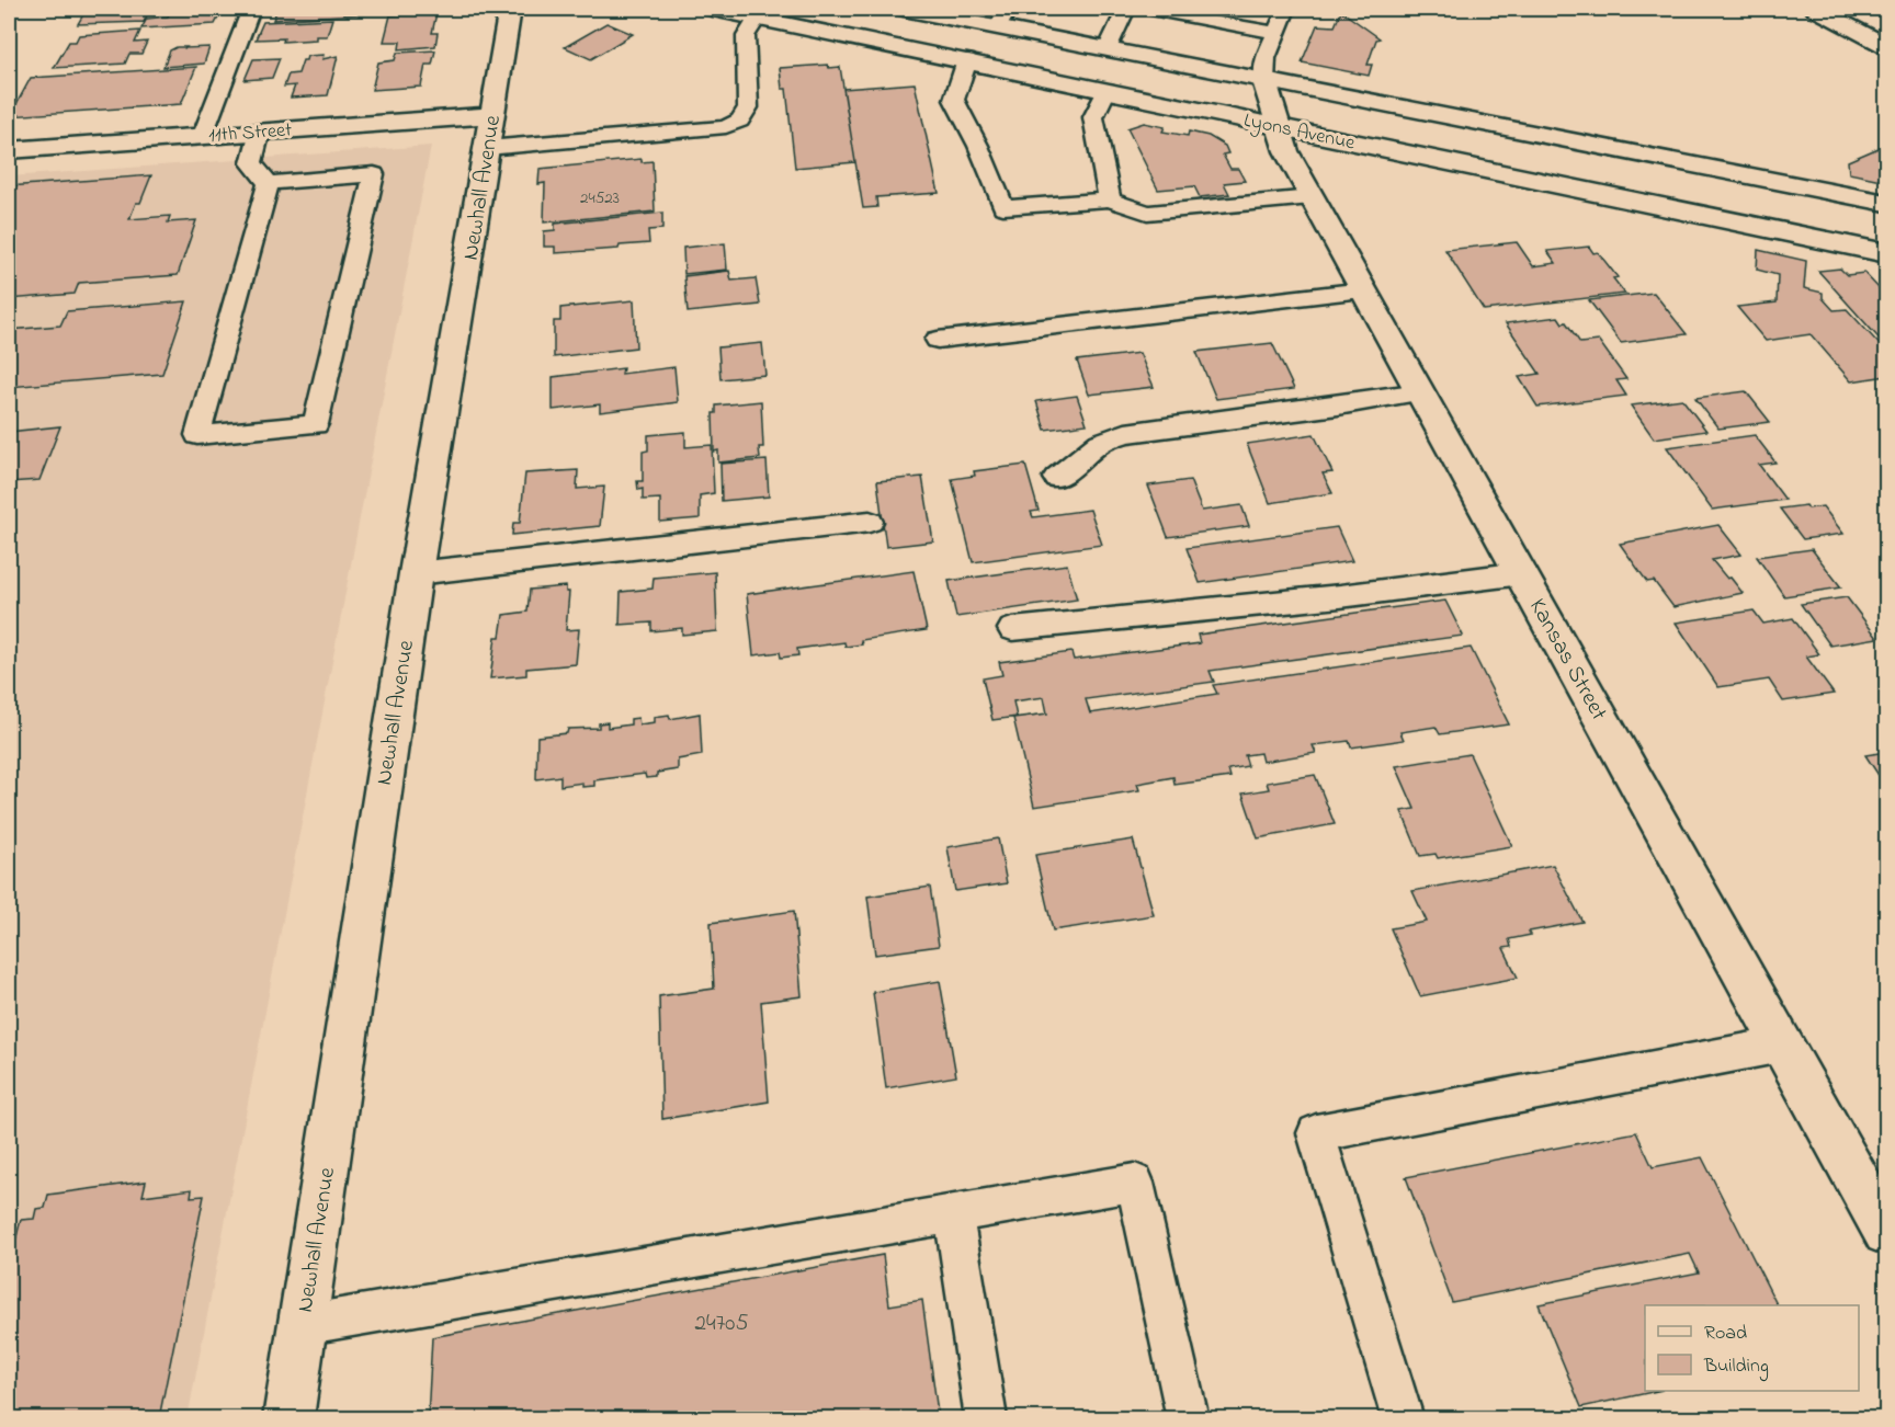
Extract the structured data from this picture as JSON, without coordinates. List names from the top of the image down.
{
  "streets": {
    "street": [
      "Lyons Avenue",
      "11th Street",
      "Newhall Avenue",
      "Kansas Street"
    ]
  },
  "crossings": [
    ["Lyons Avenue", "Kansas Street"],
    ["11th Street", "Newhall Avenue"]
  ],
  "house_numbers": ["24523", "24705"],
  "legend": ["Road", "Building"]
}
